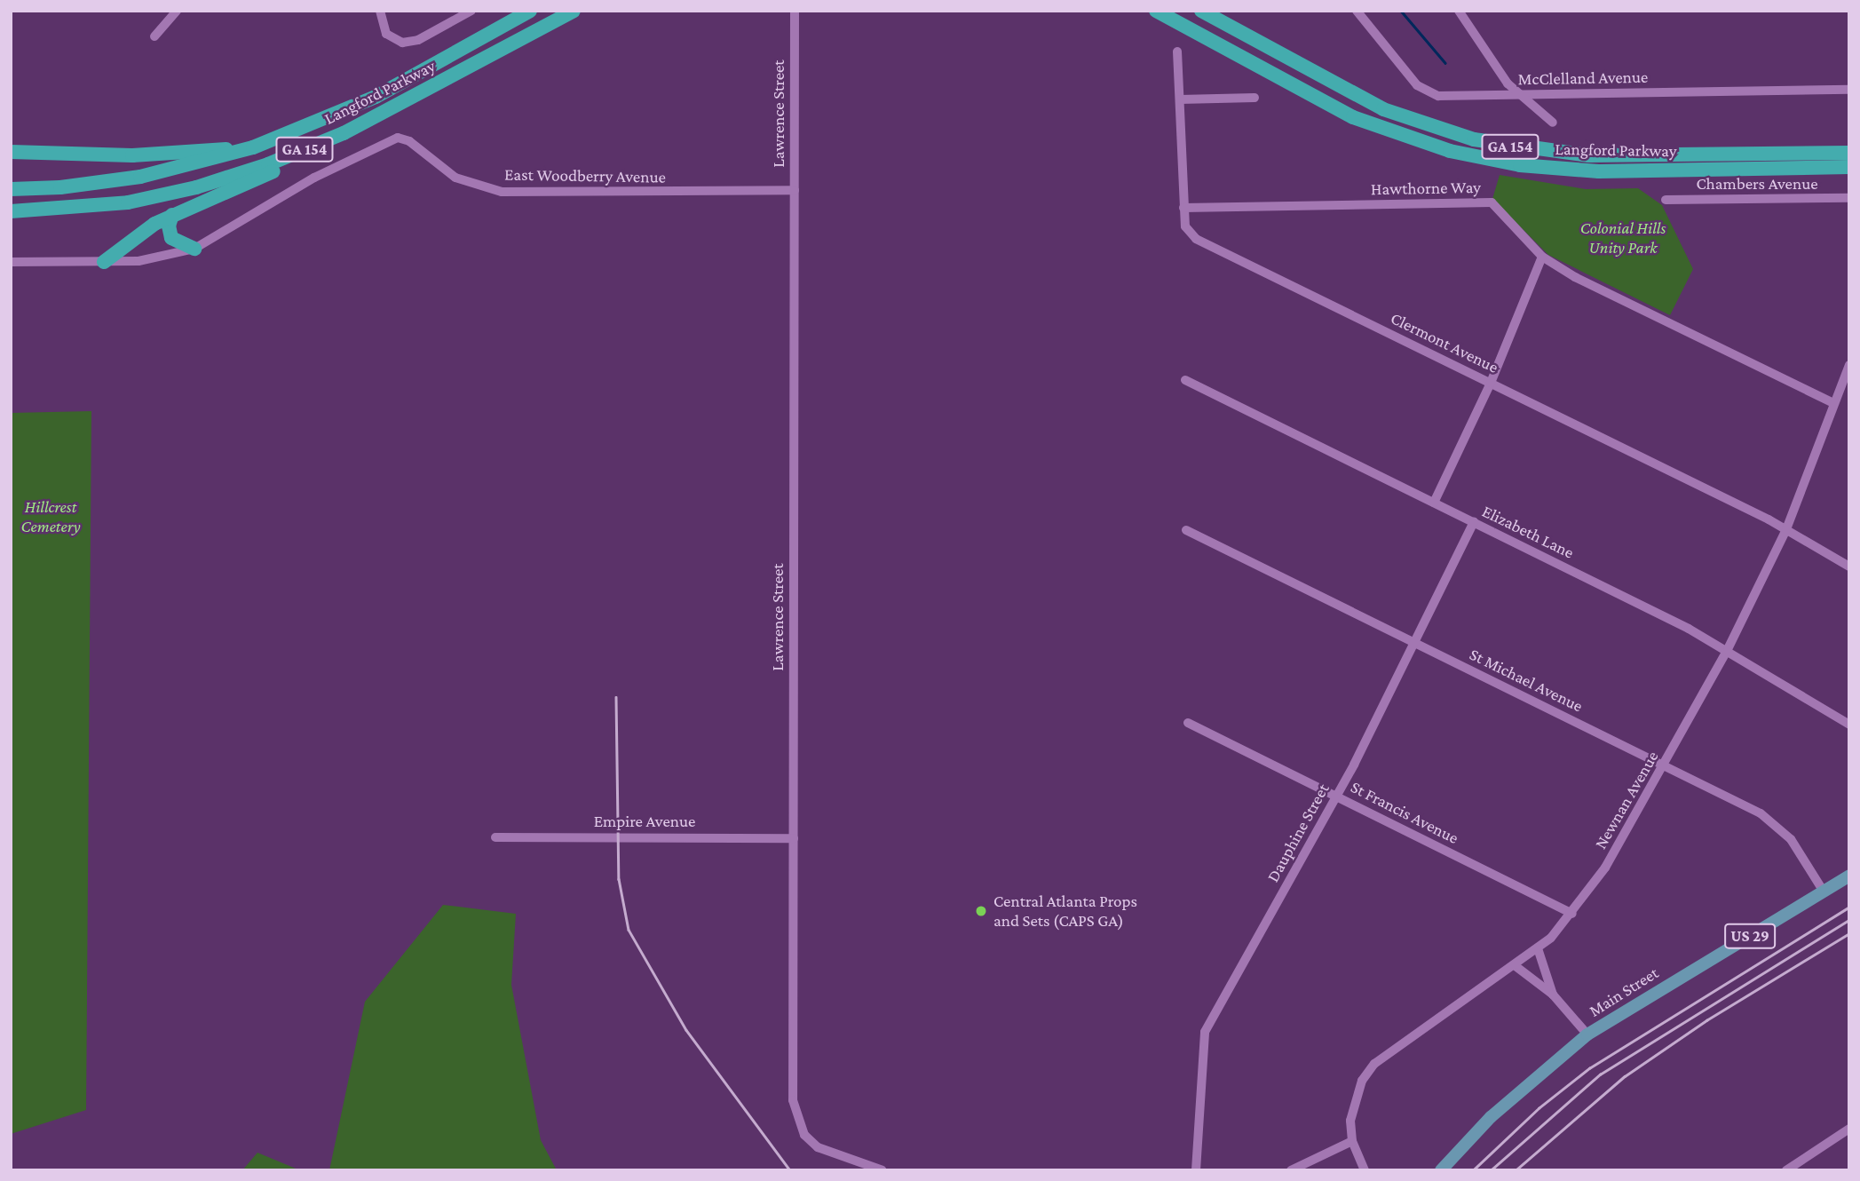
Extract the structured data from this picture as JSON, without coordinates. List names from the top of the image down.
{
  "streets": {
    "highway": ["Langford Parkway", "GA 154"],
    "main road": ["US 29", "Main Street"],
    "street": [
      "McClelland Avenue",
      "Lawrence Street",
      "East Woodberry Avenue",
      "Chambers Avenue",
      "Hawthorne Way",
      "Clermont Avenue",
      "Elizabeth Lane",
      "St Michael Avenue",
      "Newnan Avenue",
      "St Francis Avenue",
      "Empire Avenue",
      "Dauphine Street"
    ]
  },
  "crossings": [
    ["Lawrence Street", "East Woodberry Avenue"],
    ["Lawrence Street", "Empire Avenue"],
    ["Hawthorne Way", "Clermont Avenue"],
    ["Hawthorne Way", "Newnan Avenue"],
    ["Clermont Avenue", "Newnan Avenue"],
    ["Elizabeth Lane", "Newnan Avenue"],
    ["Elizabeth Lane", "Dauphine Street"],
    ["St Michael Avenue", "Newnan Avenue"],
    ["St Michael Avenue", "Dauphine Street"],
    ["St Michael Avenue", "Main Street"],
    ["Newnan Avenue", "St Francis Avenue"],
    ["St Francis Avenue", "Dauphine Street"]
  ],
  "parks": ["Colonial Hills Unity Park", "Hillcrest Cemetery"],
  "places": ["Central Atlanta Props and Sets (CAPS GA)"]
}
